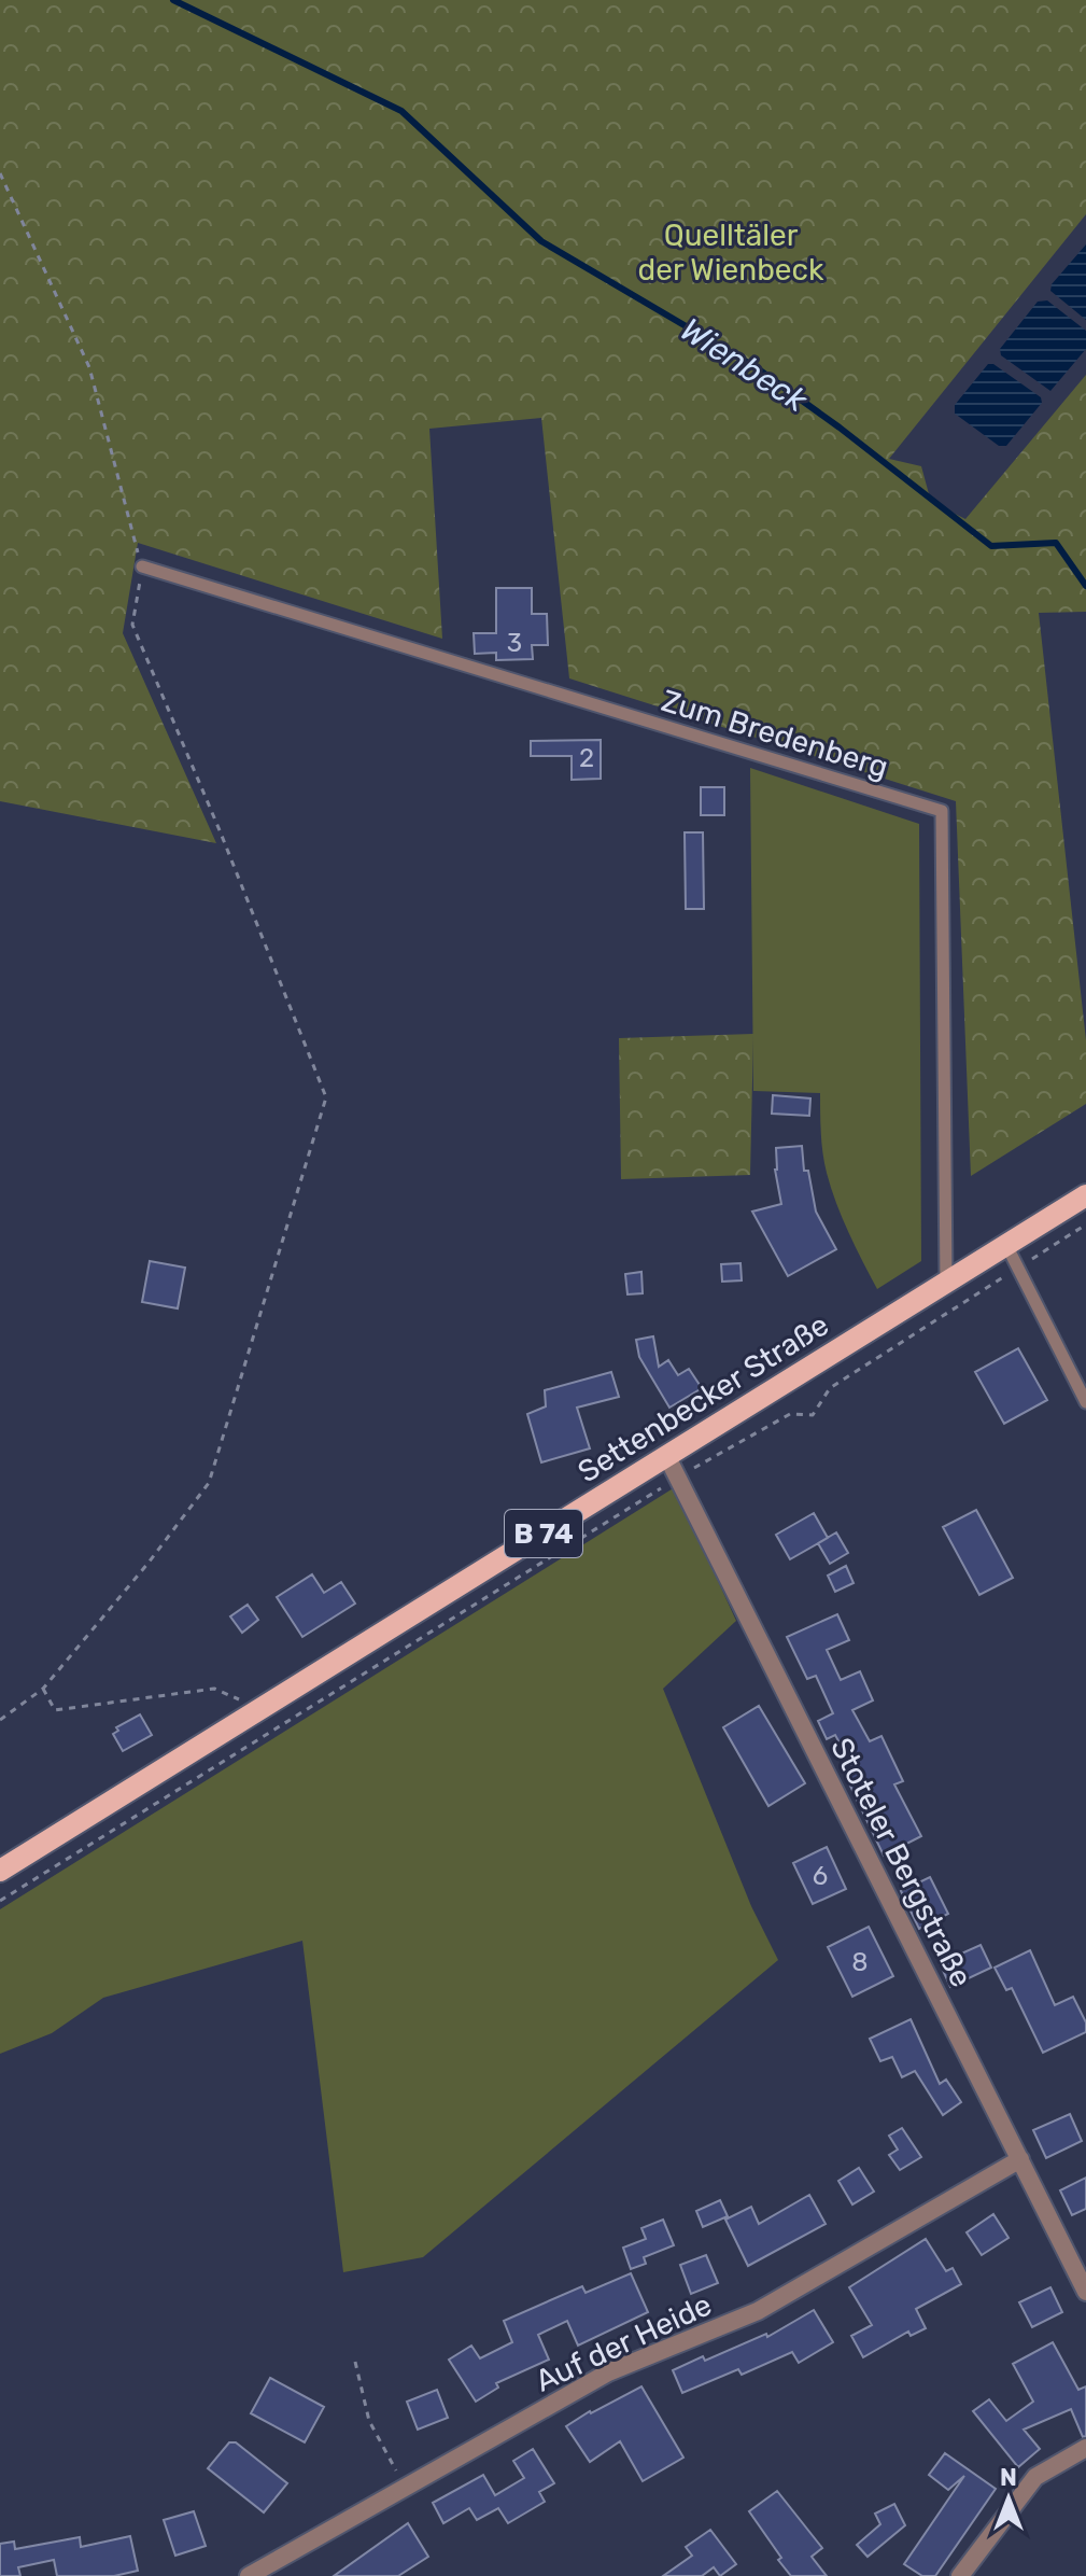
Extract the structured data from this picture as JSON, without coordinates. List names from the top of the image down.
{
  "streets": {
    "main road": ["Settenbecker Straße", "B 74"],
    "street": ["Stoteler Bergstraße", "Auf der Heide"],
    "lane": ["Zum Bredenberg"]
  },
  "crossings": [
    ["Zum Bredenberg", "Settenbecker Straße"],
    ["Settenbecker Straße", "Stoteler Bergstraße"],
    ["Stoteler Bergstraße", "Auf der Heide"]
  ],
  "water": ["Wienbeck"],
  "parks": ["Quelltäler der Wienbeck"],
  "house_numbers": [
    "3",
    "2",
    "6",
    "8"
  ],
  "north": "top"
}
